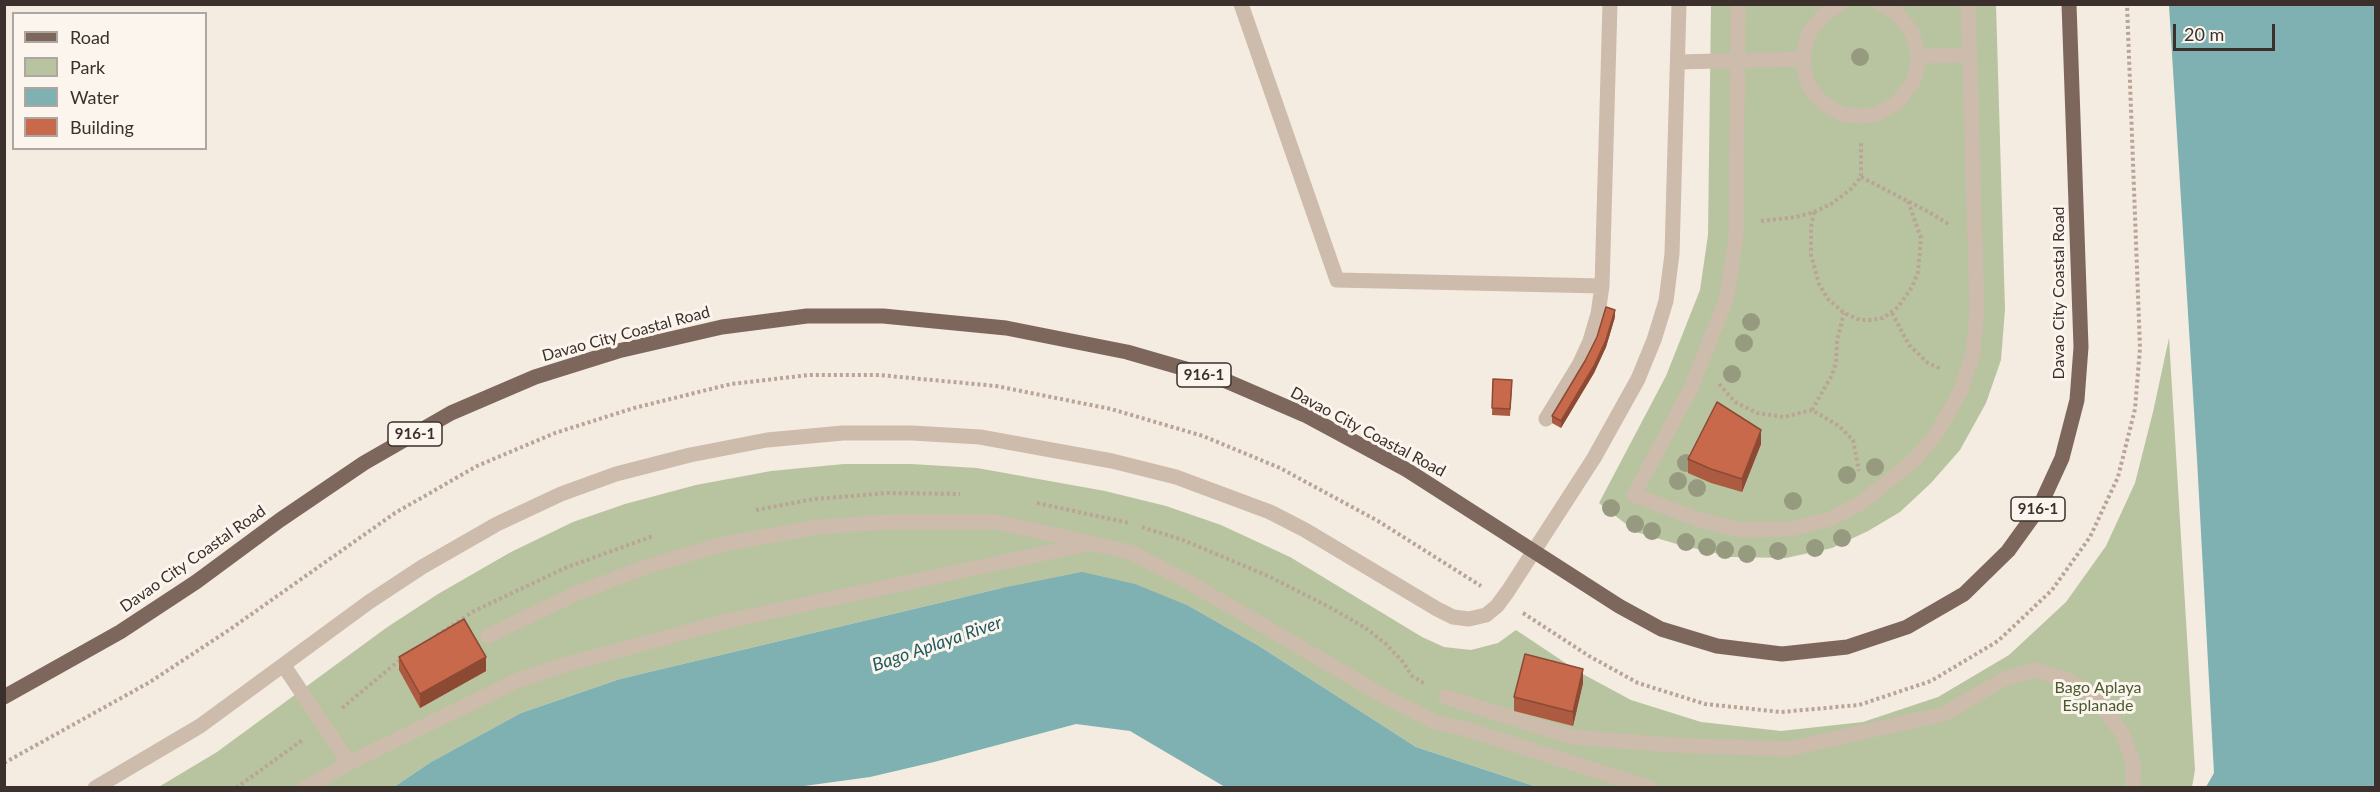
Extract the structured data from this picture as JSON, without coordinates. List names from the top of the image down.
{
  "streets": {
    "main road": ["Davao City Coastal Road", "916-1"]
  },
  "water": ["Bago Aplaya River"],
  "parks": ["Bago Aplaya Esplanade"],
  "legend": [
    "Road",
    "Park",
    "Water",
    "Building"
  ],
  "scale_bar": "20 m"
}
